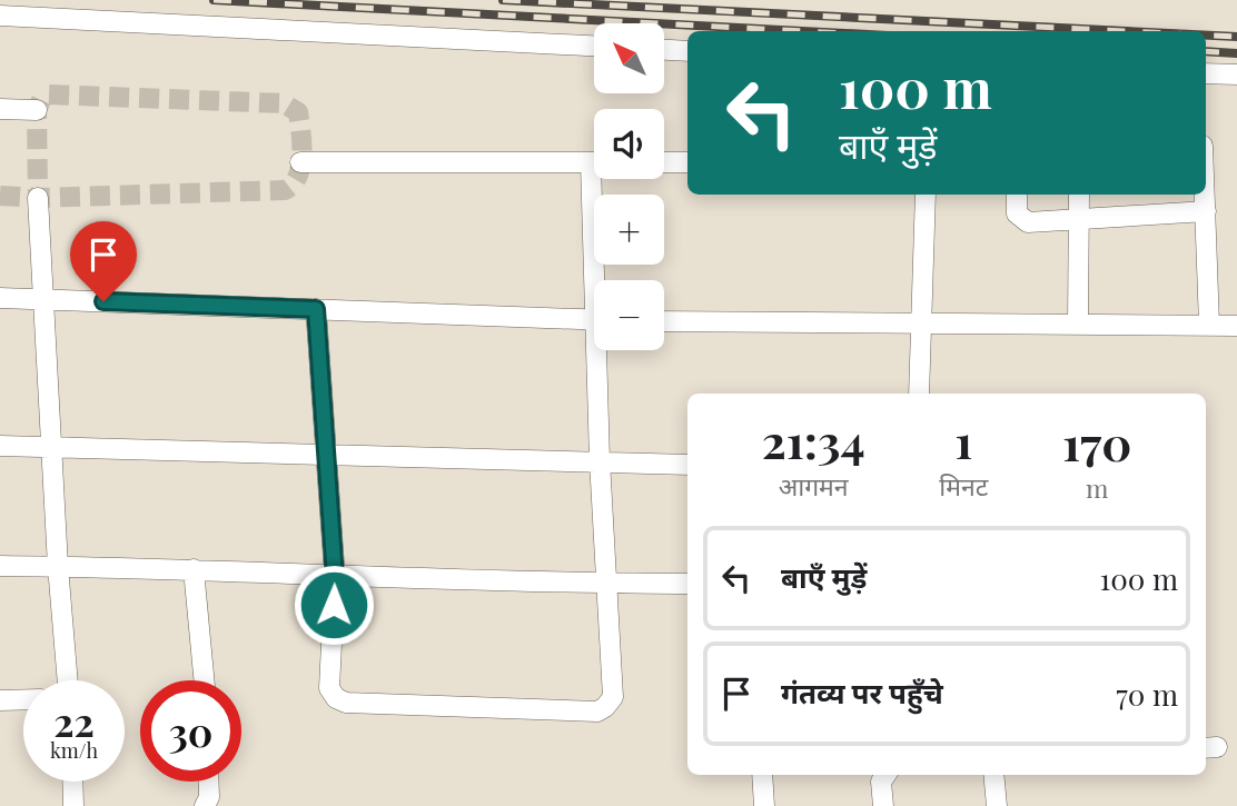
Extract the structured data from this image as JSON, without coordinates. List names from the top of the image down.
{
  "north": "top left",
  "page": {
    "map_buttons": ["+", "−"],
    "turn": ["100 m", "बाएँ मुड़ें"],
    "eta": [
      "21:34",
      "आगमन",
      "1",
      "मिनट",
      "170",
      "m"
    ],
    "list": [
      {
        "name": "बाएँ मुड़ें",
        "value": "100 m"
      },
      {
        "name": "गंतव्य पर पहुँचे",
        "value": "70 m"
      }
    ],
    "speed": "22 km/h",
    "limit": "30"
  }
}
